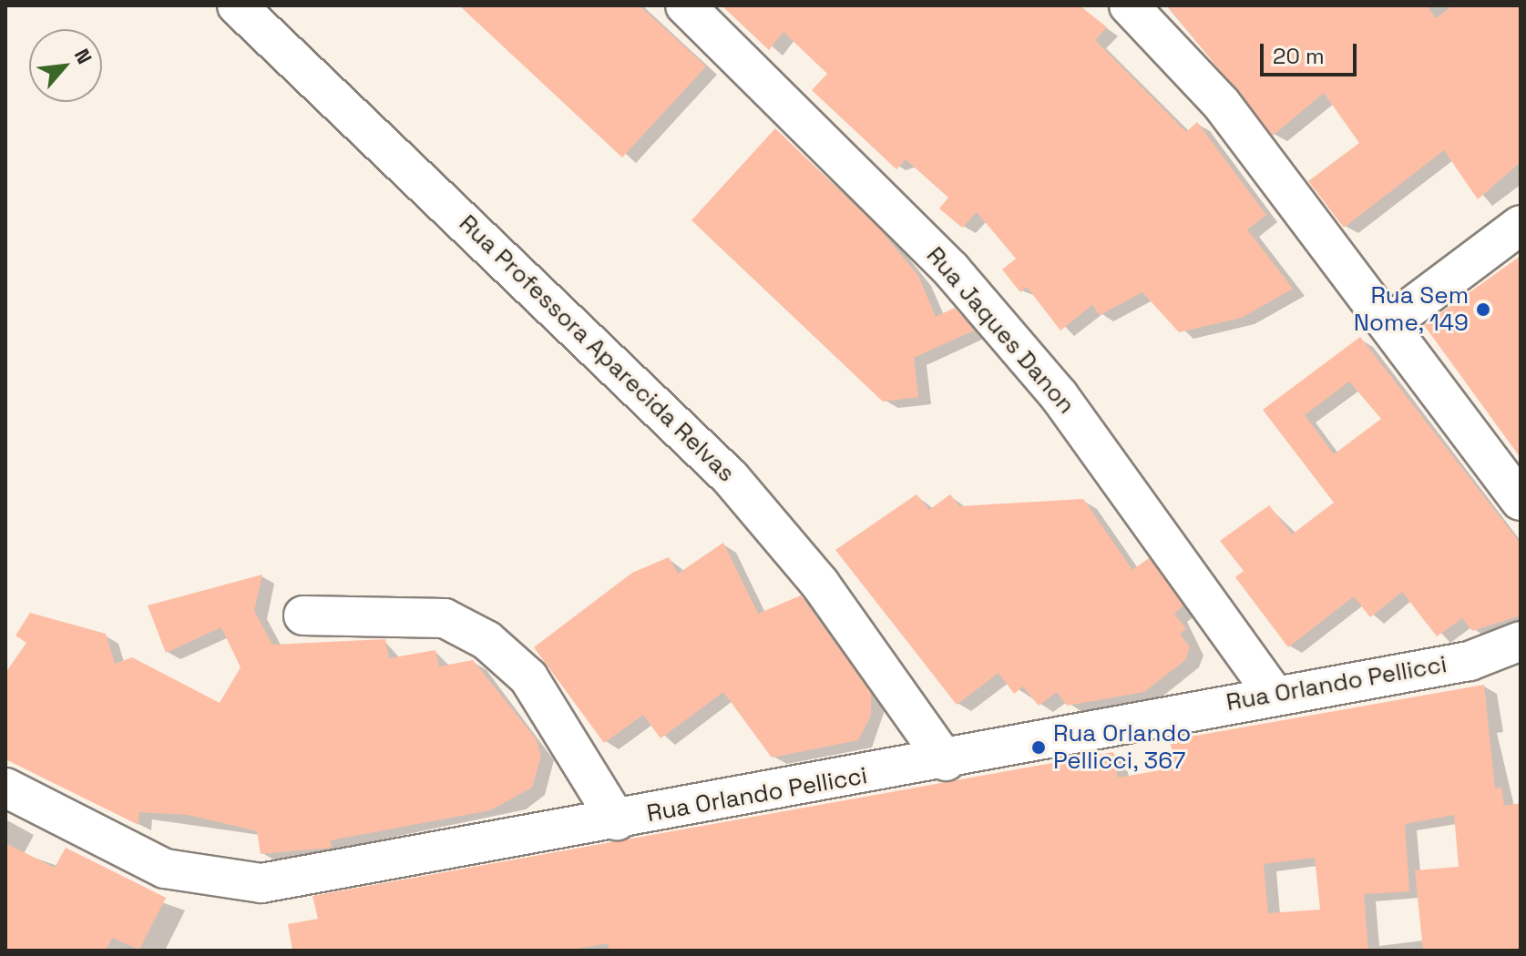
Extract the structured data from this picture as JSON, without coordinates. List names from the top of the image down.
{
  "streets": {
    "street": ["Rua Jaques Danon", "Rua Professora Aparecida Relvas", "Rua Orlando Pellicci"]
  },
  "crossings": [
    ["Rua Jaques Danon", "Rua Orlando Pellicci"],
    ["Rua Professora Aparecida Relvas", "Rua Orlando Pellicci"]
  ],
  "places": ["Rua Sem Nome, 149", "Rua Orlando Pellicci, 367"],
  "scale_bar": "20 m",
  "north": "top right"
}
